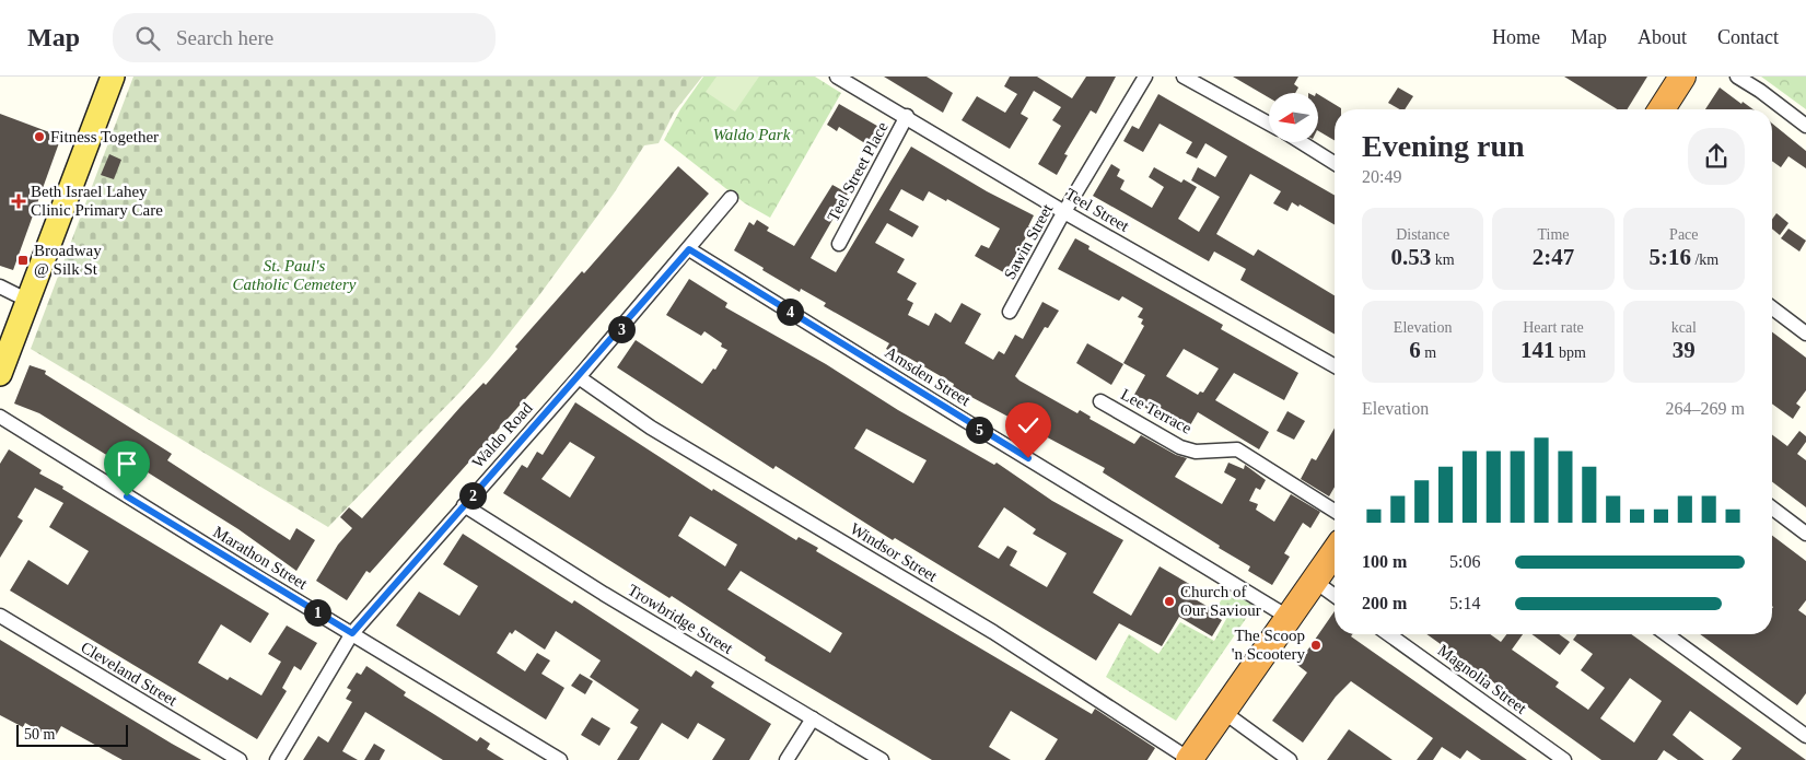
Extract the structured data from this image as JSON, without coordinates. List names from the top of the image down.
{
  "streets": {
    "street": [
      "Teel Street Place",
      "Teel Street",
      "Sawin Street",
      "Amsden Street",
      "Lee Terrace",
      "Waldo Road",
      "Windsor Street",
      "Marathon Street",
      "Trowbridge Street",
      "Cleveland Street",
      "Magnolia Street"
    ]
  },
  "crossings": [
    ["Teel Street Place", "Teel Street"],
    ["Teel Street", "Sawin Street"],
    ["Amsden Street", "Waldo Road"],
    ["Waldo Road", "Windsor Street"],
    ["Waldo Road", "Marathon Street"],
    ["Waldo Road", "Trowbridge Street"]
  ],
  "parks": ["Waldo Park", "St. Paul's Catholic Cemetery"],
  "places": {
    "other": ["Fitness Together", "Church of Our Saviour", "The Scoop 'n Scootery"],
    "health": ["Beth Israel Lahey Clinic Primary Care"],
    "transit": ["Broadway @ Silk St"]
  },
  "scale_bar": "50 m",
  "north": "left",
  "page": {
    "header": "Map",
    "search": "Search here",
    "nav": [
      "Home",
      "Map",
      "About",
      "Contact"
    ],
    "heading": ["Evening run", "20:49"],
    "stats": [
      ["Distance", "0.53 km"],
      ["Time", "2:47"],
      ["Pace", "5:16 /km"],
      ["Elevation", "6 m"],
      ["Heart rate", "141 bpm"],
      ["kcal", "39"]
    ],
    "pins": [
      "4",
      "3",
      "5",
      "2",
      "1"
    ],
    "chart": ["Elevation", "264–269 m"],
    "list": [
      {
        "name": "100 m",
        "note": "5:06"
      },
      {
        "name": "200 m",
        "note": "5:14"
      }
    ],
    "scale": "50 m"
  }
}
